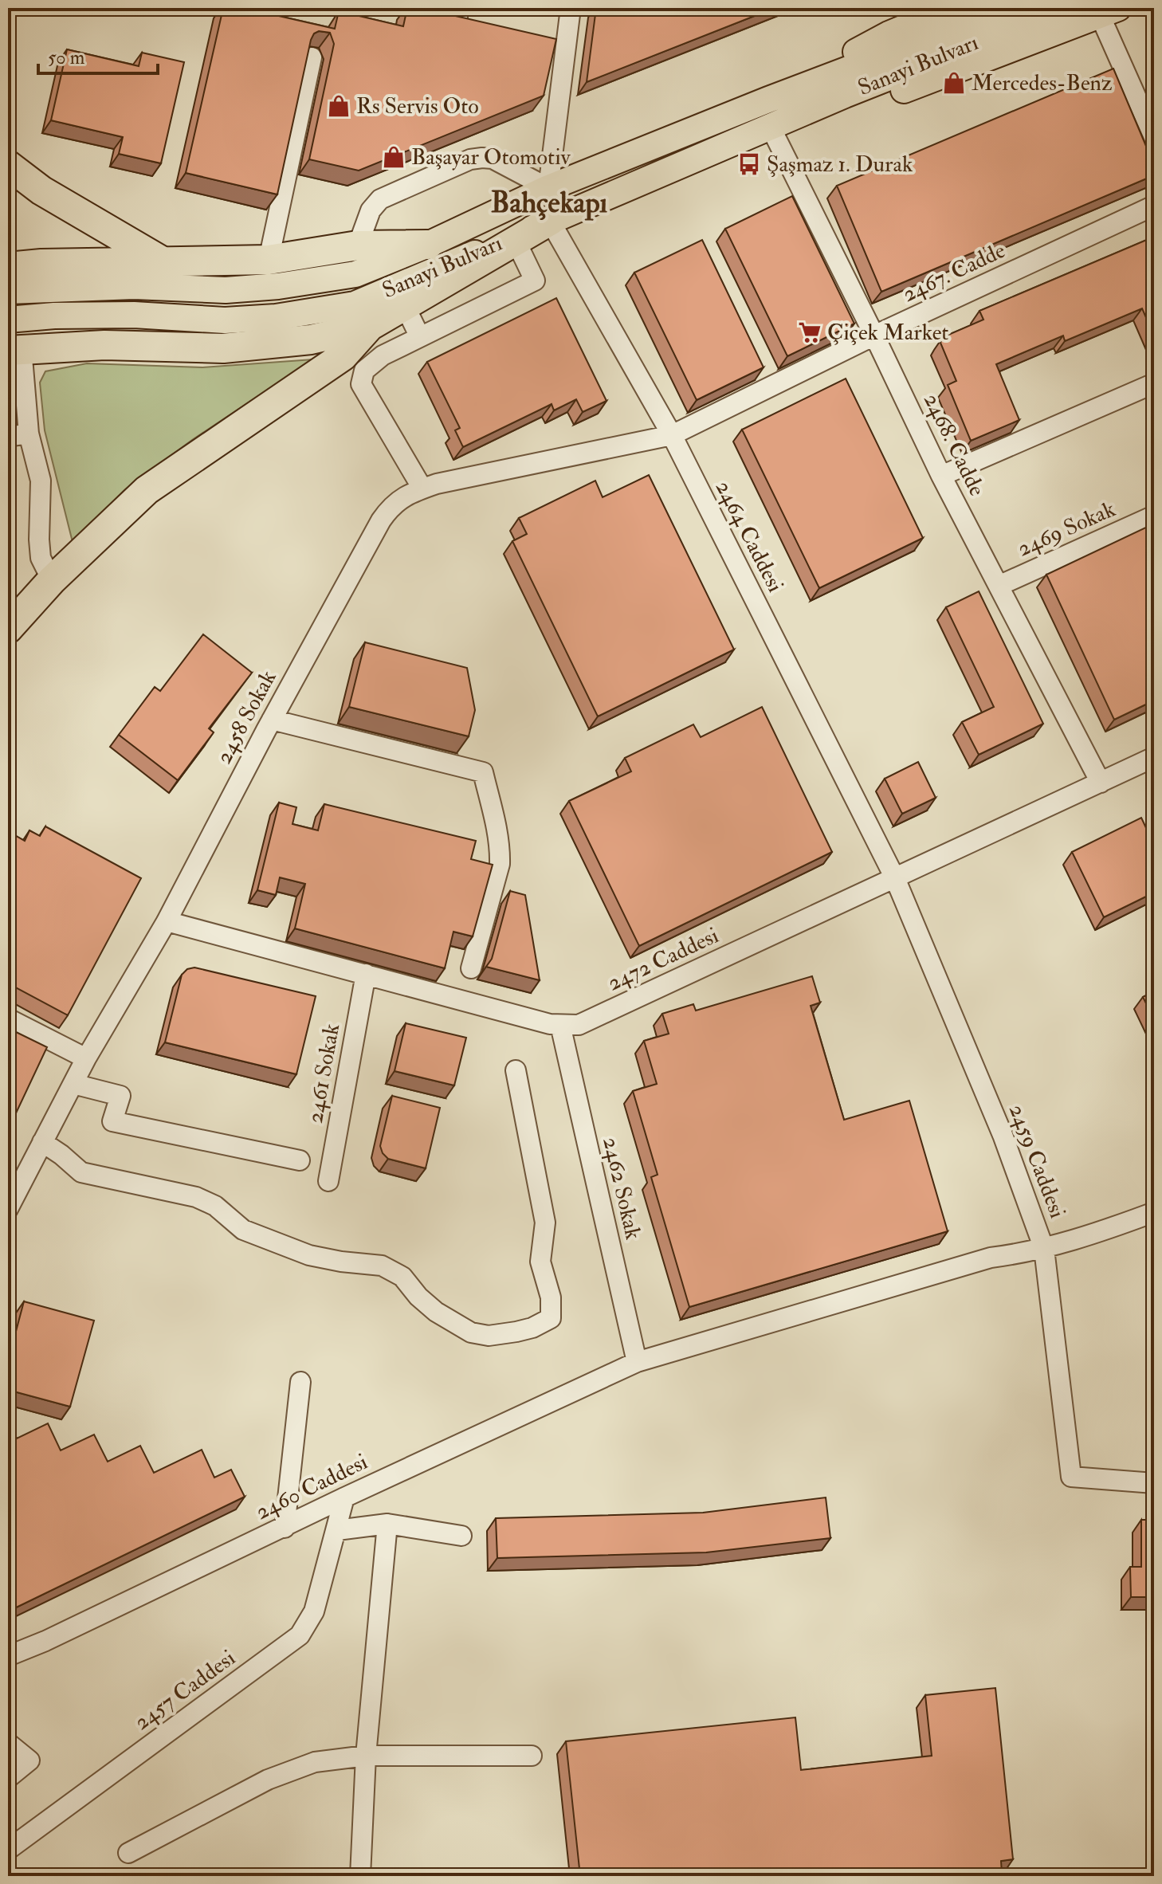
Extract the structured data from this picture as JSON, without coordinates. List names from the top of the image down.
{
  "streets": {
    "main road": ["Sanayi Bulvarı"],
    "street": [
      "2467. Cadde",
      "2468. Cadde",
      "2469 Sokak",
      "2464 Caddesi",
      "2458 Sokak",
      "2472 Caddesi",
      "2461 Sokak",
      "2459 Caddesi",
      "2462 Sokak",
      "2460 Caddesi",
      "2457 Caddesi"
    ]
  },
  "crossings": [
    ["Sanayi Bulvarı", "2468. Cadde"],
    ["Sanayi Bulvarı", "2464 Caddesi"],
    ["2467. Cadde", "2468. Cadde"],
    ["2467. Cadde", "2464 Caddesi"],
    ["2467. Cadde", "2458 Sokak"],
    ["2468. Cadde", "2469 Sokak"],
    ["2468. Cadde", "2472 Caddesi"],
    ["2464 Caddesi", "2458 Sokak"],
    ["2464 Caddesi", "2472 Caddesi"],
    ["2464 Caddesi", "2459 Caddesi"],
    ["2458 Sokak", "2472 Caddesi"],
    ["2472 Caddesi", "2461 Sokak"],
    ["2472 Caddesi", "2459 Caddesi"],
    ["2472 Caddesi", "2462 Sokak"],
    ["2459 Caddesi", "2460 Caddesi"],
    ["2462 Sokak", "2460 Caddesi"],
    ["2460 Caddesi", "2457 Caddesi"]
  ],
  "districts": ["Bahçekapı"],
  "places": {
    "shop": ["Mercedes-Benz", "Rs Servis Oto", "Başayar Otomotiv"],
    "bus stop": ["Şaşmaz 1. Durak"],
    "supermarket": ["Çiçek Market"]
  },
  "scale_bar": "50 m"
}
